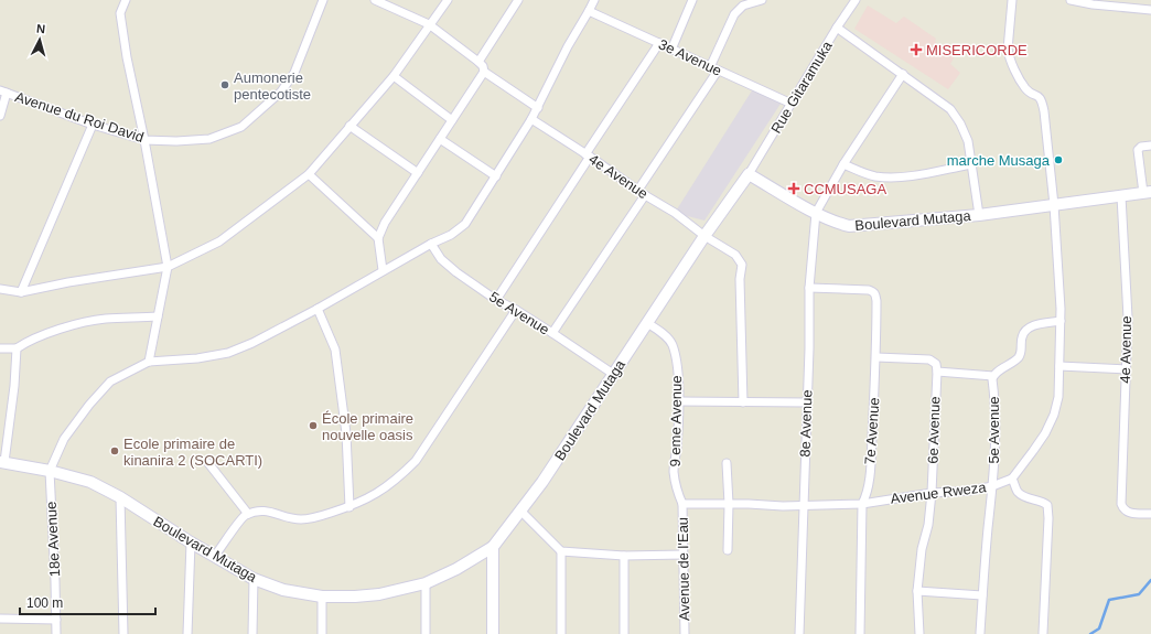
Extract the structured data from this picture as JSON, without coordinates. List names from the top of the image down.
{
  "streets": {
    "street": [
      "3e Avenue",
      "Rue Gitaramuka",
      "Avenue du Roi David",
      "4e Avenue",
      "Boulevard Mutaga",
      "5e Avenue",
      "9 eme Avenue",
      "8e Avenue",
      "6e Avenue",
      "7e Avenue",
      "Avenue Rweza",
      "18e Avenue",
      "Avenue de l'Eau"
    ]
  },
  "crossings": [
    ["3e Avenue", "Rue Gitaramuka"],
    ["Rue Gitaramuka", "Boulevard Mutaga"],
    ["4e Avenue", "Boulevard Mutaga"],
    ["Boulevard Mutaga", "5e Avenue"],
    ["Boulevard Mutaga", "9 eme Avenue"],
    ["Boulevard Mutaga", "8e Avenue"],
    ["Boulevard Mutaga", "18e Avenue"],
    ["5e Avenue", "Avenue Rweza"],
    ["9 eme Avenue", "Avenue Rweza"],
    ["9 eme Avenue", "Avenue de l'Eau"],
    ["8e Avenue", "7e Avenue"],
    ["8e Avenue", "Avenue Rweza"],
    ["6e Avenue", "Avenue Rweza"],
    ["7e Avenue", "Avenue Rweza"],
    ["Avenue Rweza", "Avenue de l'Eau"]
  ],
  "places": {
    "health": ["MISERICORDE", "CCMUSAGA"],
    "other": [
      "Aumonerie pentecotiste",
      "marche Musaga",
      "École primaire nouvelle oasis",
      "Ecole primaire de kinanira 2 (SOCARTI)"
    ]
  },
  "scale_bar": "100 m",
  "north": "top"
}
